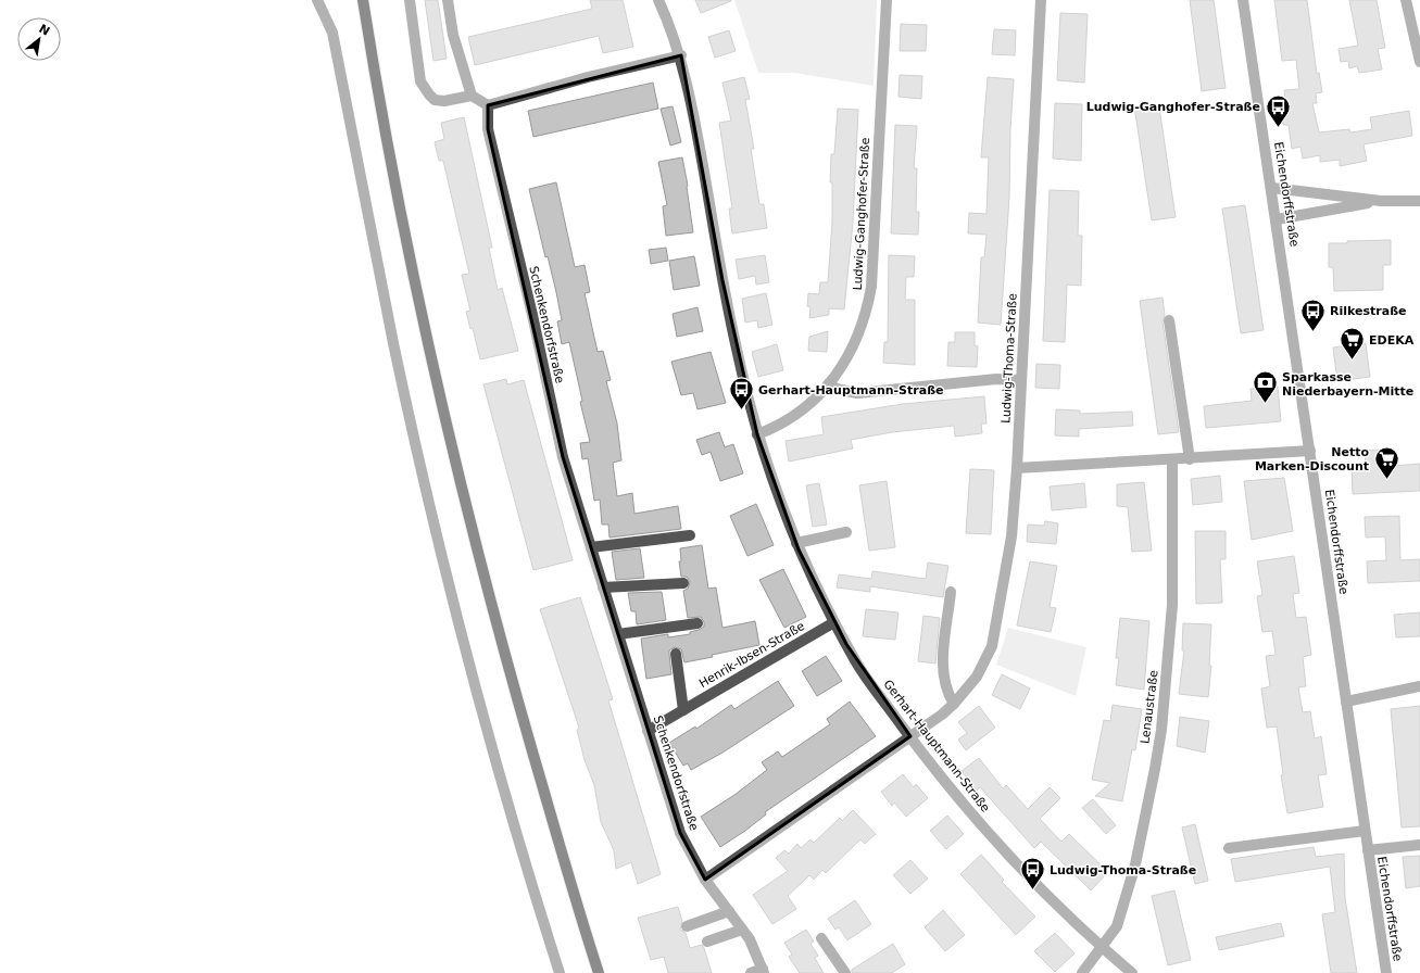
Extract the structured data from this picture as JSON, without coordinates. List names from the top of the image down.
{
  "streets": {
    "street": [
      "Eichendorffstraße",
      "Ludwig-Ganghofer-Straße",
      "Schenkendorfstraße",
      "Ludwig-Thoma-Straße",
      "Henrik-Ibsen-Straße",
      "Lenaustraße",
      "Gerhart-Hauptmann-Straße"
    ]
  },
  "crossings": [
    ["Ludwig-Ganghofer-Straße", "Gerhart-Hauptmann-Straße"],
    ["Schenkendorfstraße", "Ludwig-Thoma-Straße"],
    ["Schenkendorfstraße", "Henrik-Ibsen-Straße"],
    ["Ludwig-Thoma-Straße", "Gerhart-Hauptmann-Straße"],
    ["Henrik-Ibsen-Straße", "Gerhart-Hauptmann-Straße"],
    ["Lenaustraße", "Gerhart-Hauptmann-Straße"]
  ],
  "places": {
    "bus stop": [
      "Ludwig-Ganghofer-Straße",
      "Rilkestraße",
      "Gerhart-Hauptmann-Straße",
      "Ludwig-Thoma-Straße"
    ],
    "supermarket": ["EDEKA", "Netto Marken-Discount"],
    "bank": ["Sparkasse Niederbayern-Mitte"]
  },
  "north": "top right"
}
